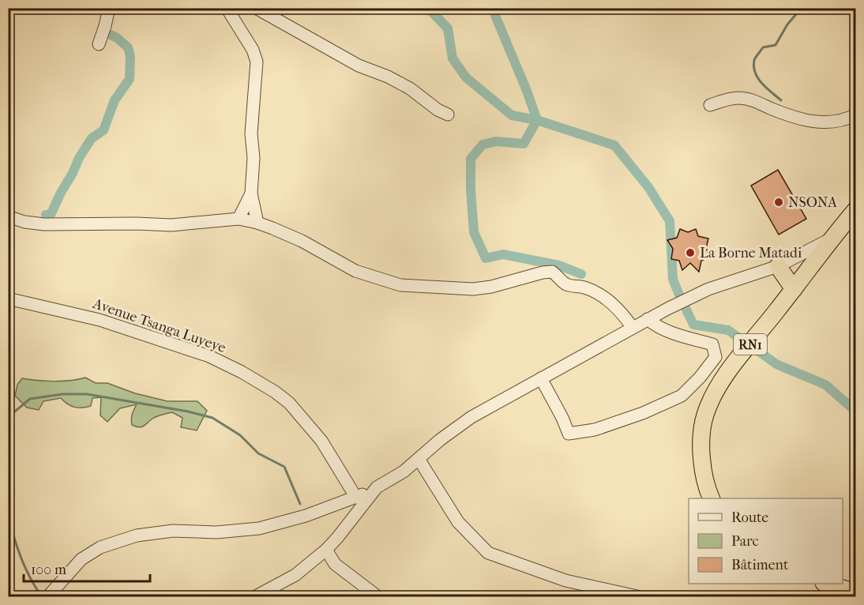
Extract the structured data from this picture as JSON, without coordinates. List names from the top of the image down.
{
  "streets": {
    "highway": ["RN1"],
    "street": ["Avenue Tsanga Luyeye"]
  },
  "places": ["NSONA", "La Borne Matadi"],
  "legend": ["Route", "Parc", "Bâtiment"],
  "scale_bar": "100 m"
}
